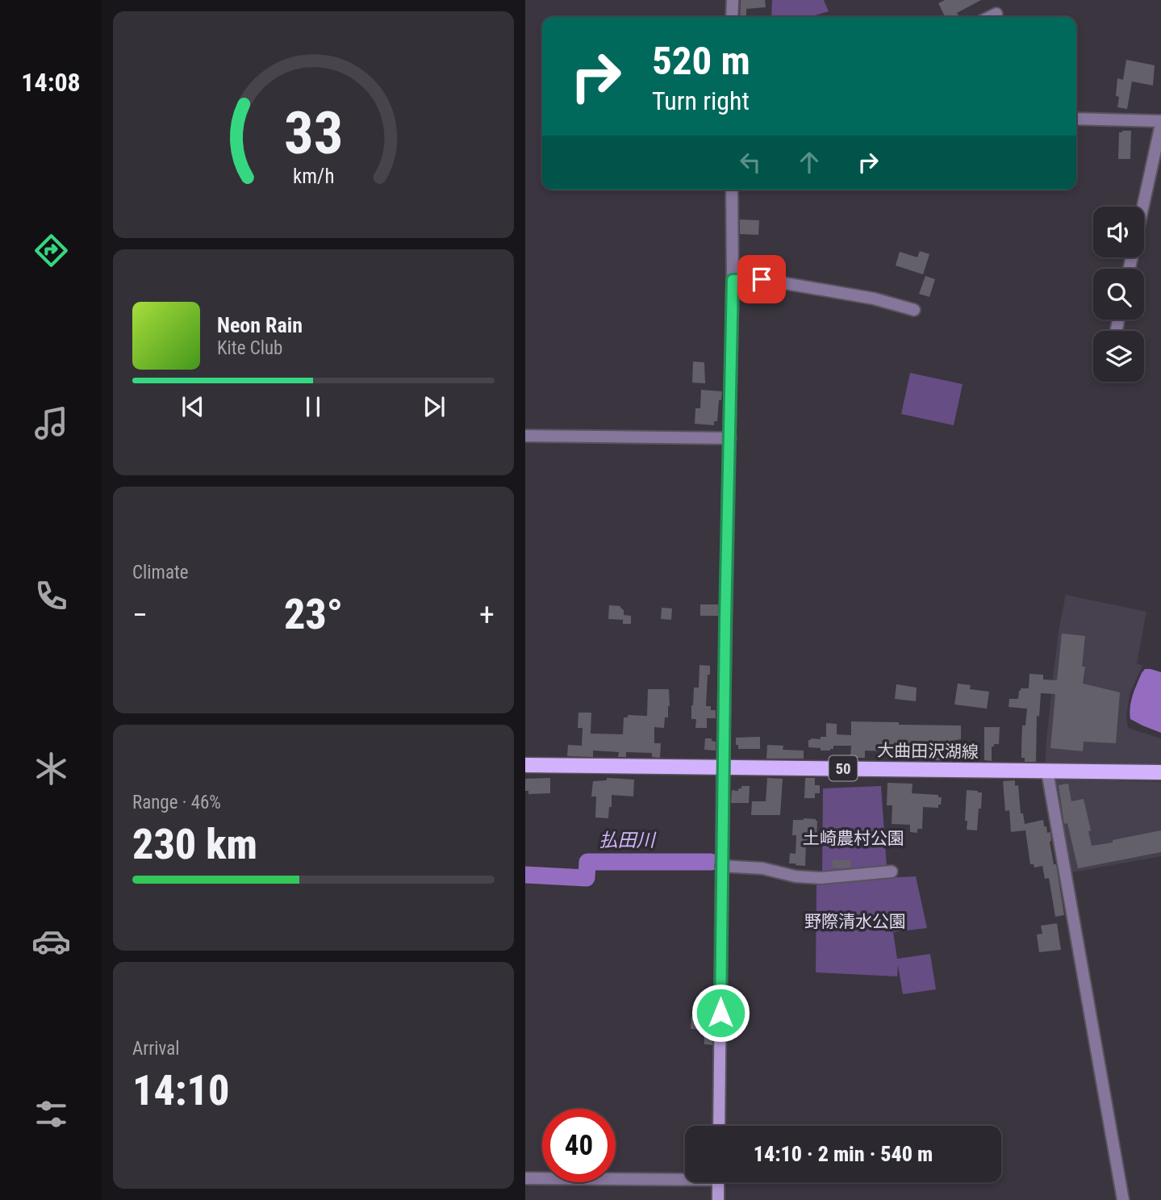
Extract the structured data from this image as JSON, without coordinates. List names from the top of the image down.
{
  "streets": {
    "main road": ["大曲田沢湖線", "50"]
  },
  "water": ["払田川"],
  "parks": ["土崎農村公園", "野際清水公園"],
  "page": {
    "tabs": "14:08",
    "turn": ["520 m", "Turn right"],
    "song": ["Neon Rain", "Kite Club"],
    "tile": [
      "Climate",
      ["Range · 46%", "230 km"],
      ["Arrival", "14:10"]
    ],
    "heat": ["−", "23°", "+"],
    "limit": "40",
    "trip": "14:10 · 2 min · 540 m",
    "gauge": ["33", "km/h"]
  }
}
